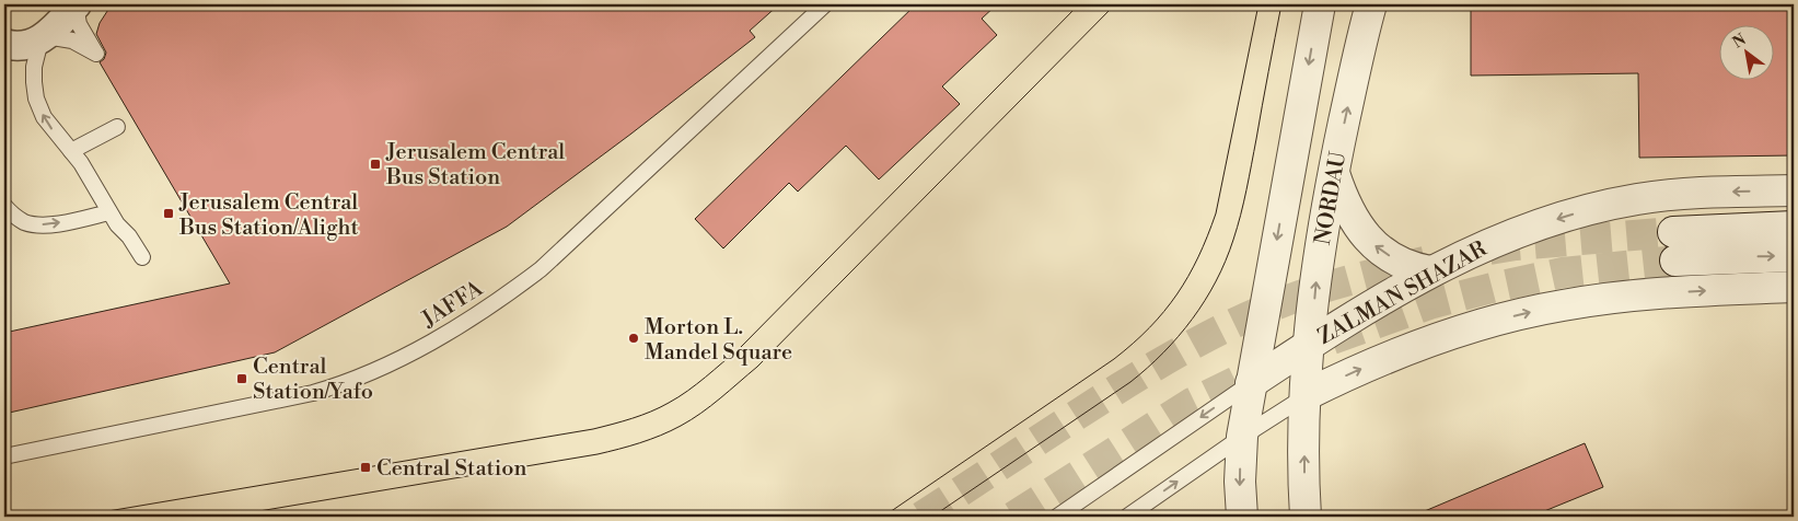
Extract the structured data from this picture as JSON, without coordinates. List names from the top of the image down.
{
  "streets": {
    "street": ["NORDAU", "ZALMAN SHAZAR"],
    "lane": ["JAFFA"]
  },
  "crossings": [
    ["NORDAU", "ZALMAN SHAZAR"]
  ],
  "places": {
    "transit": [
      "Jerusalem Central Bus Station",
      "Jerusalem Central Bus Station/Alight",
      "Central Station/Yafo",
      "Central Station"
    ],
    "other": ["Morton L. Mandel Square"]
  },
  "north": "top left"
}
